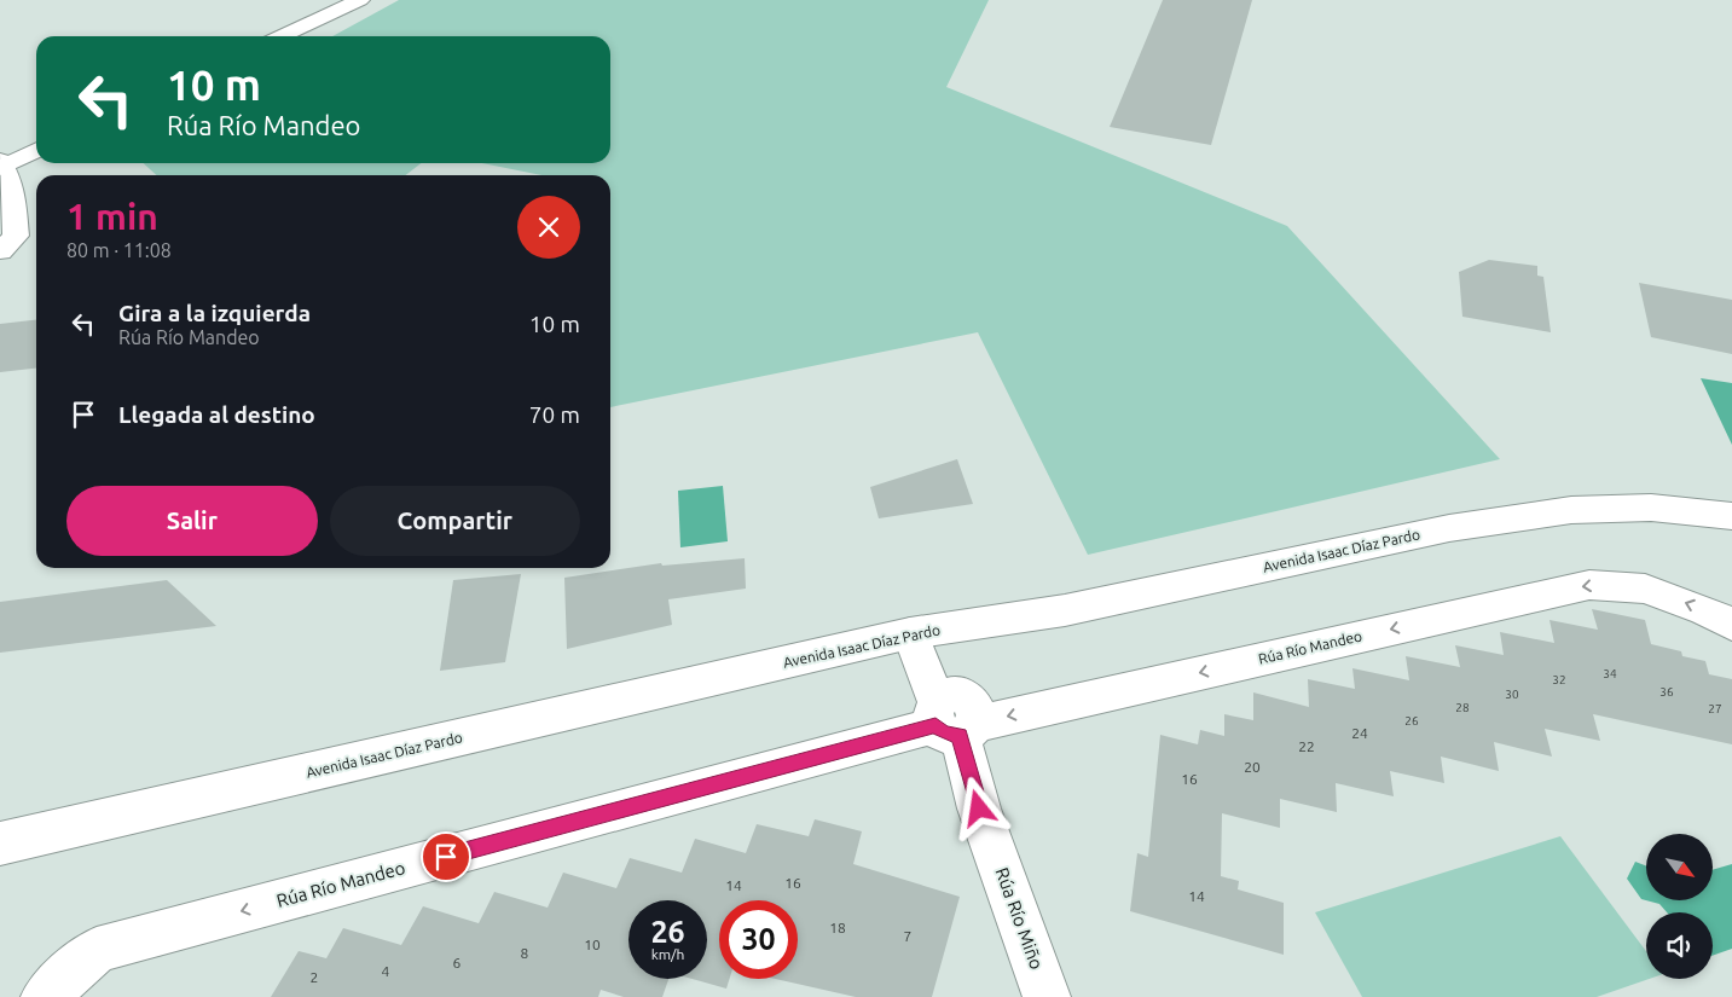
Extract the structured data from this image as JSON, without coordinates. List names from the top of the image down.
{
  "streets": {
    "street": ["Avenida Isaac Díaz Pardo", "Rúa Río Mandeo", "Rúa Río Miño"]
  },
  "crossings": [
    ["Avenida Isaac Díaz Pardo", "Rúa Río Miño"],
    ["Rúa Río Mandeo", "Rúa Río Miño"]
  ],
  "one_way": ["Rúa Río Mandeo"],
  "house_numbers": [
    "34",
    "32",
    "36",
    "30",
    "28",
    "27",
    "26",
    "24",
    "22",
    "20",
    "16",
    "16",
    "14",
    "14",
    "18",
    "7",
    "10",
    "8",
    "6",
    "4",
    "2"
  ],
  "north": "bottom right",
  "page": {
    "turn": ["10 m", "Rúa Río Mandeo"],
    "heading": ["1 min", "80 m · 11:08"],
    "list": [
      {
        "name": "Gira a la izquierda",
        "note": "Rúa Río Mandeo",
        "value": "10 m"
      },
      {
        "name": "Llegada al destino",
        "value": "70 m"
      }
    ],
    "buttons": ["Salir", "Compartir"],
    "speed": "26 km/h",
    "limit": "30"
  }
}
